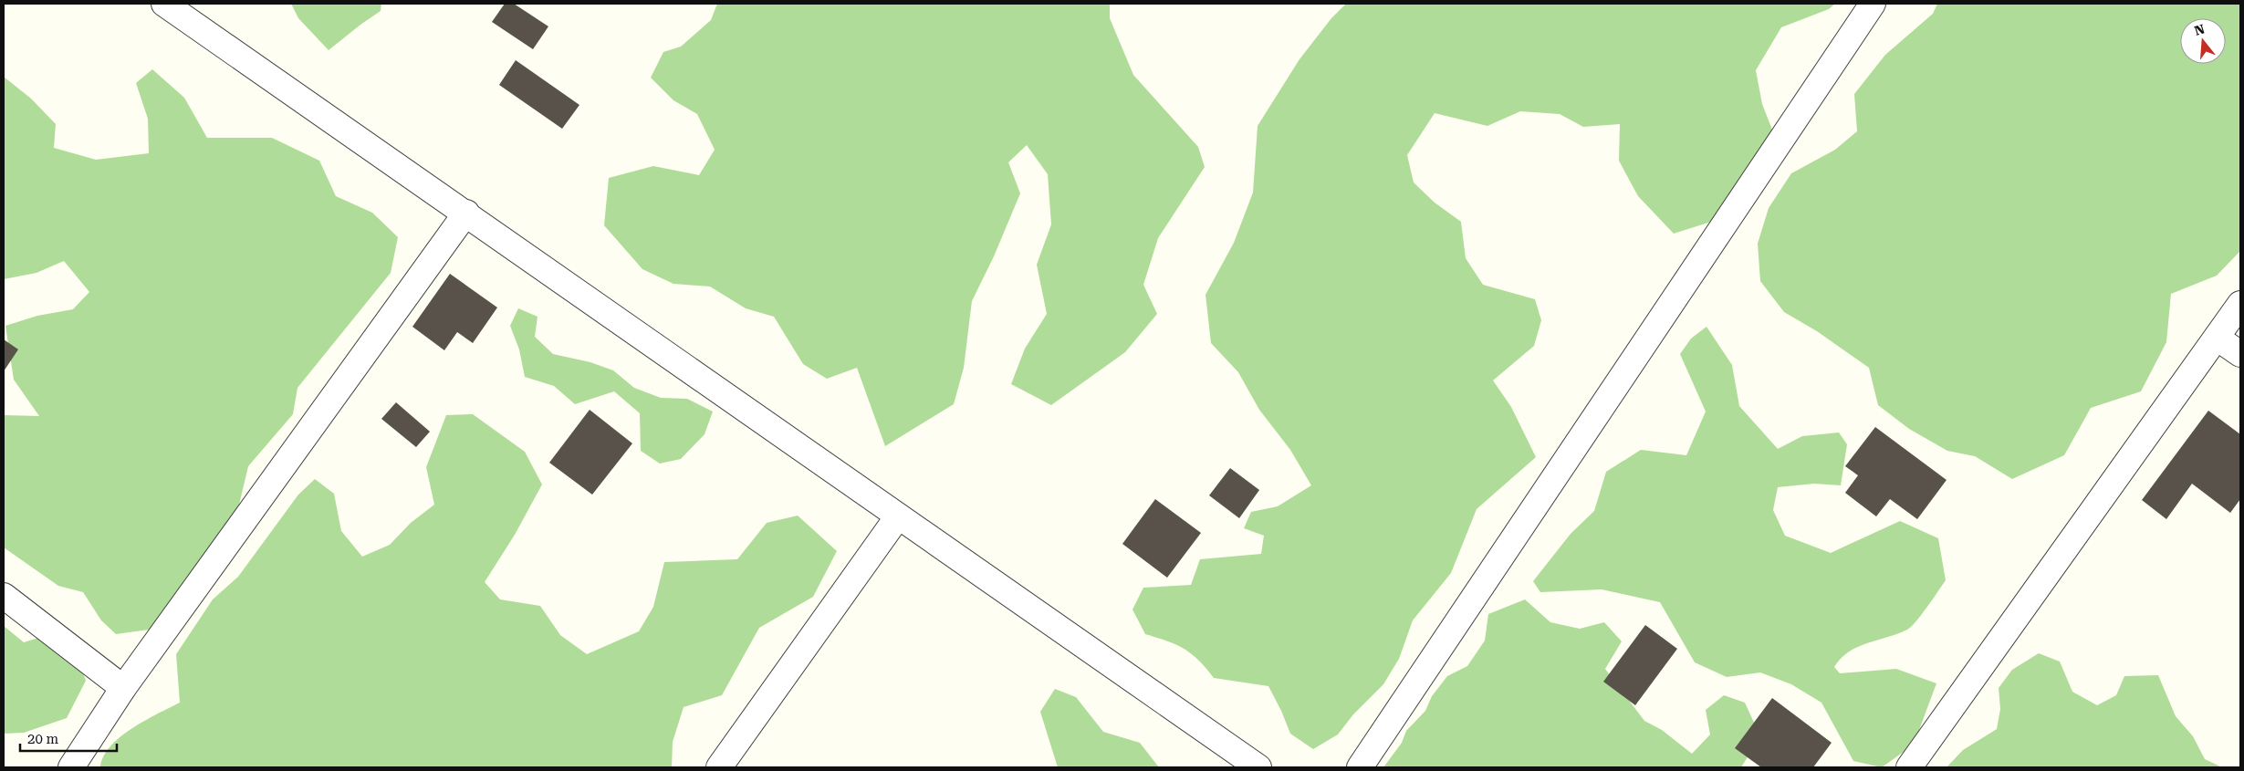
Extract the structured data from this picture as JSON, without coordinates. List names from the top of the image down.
{
  "scale_bar": "20 m",
  "north": "top"
}
